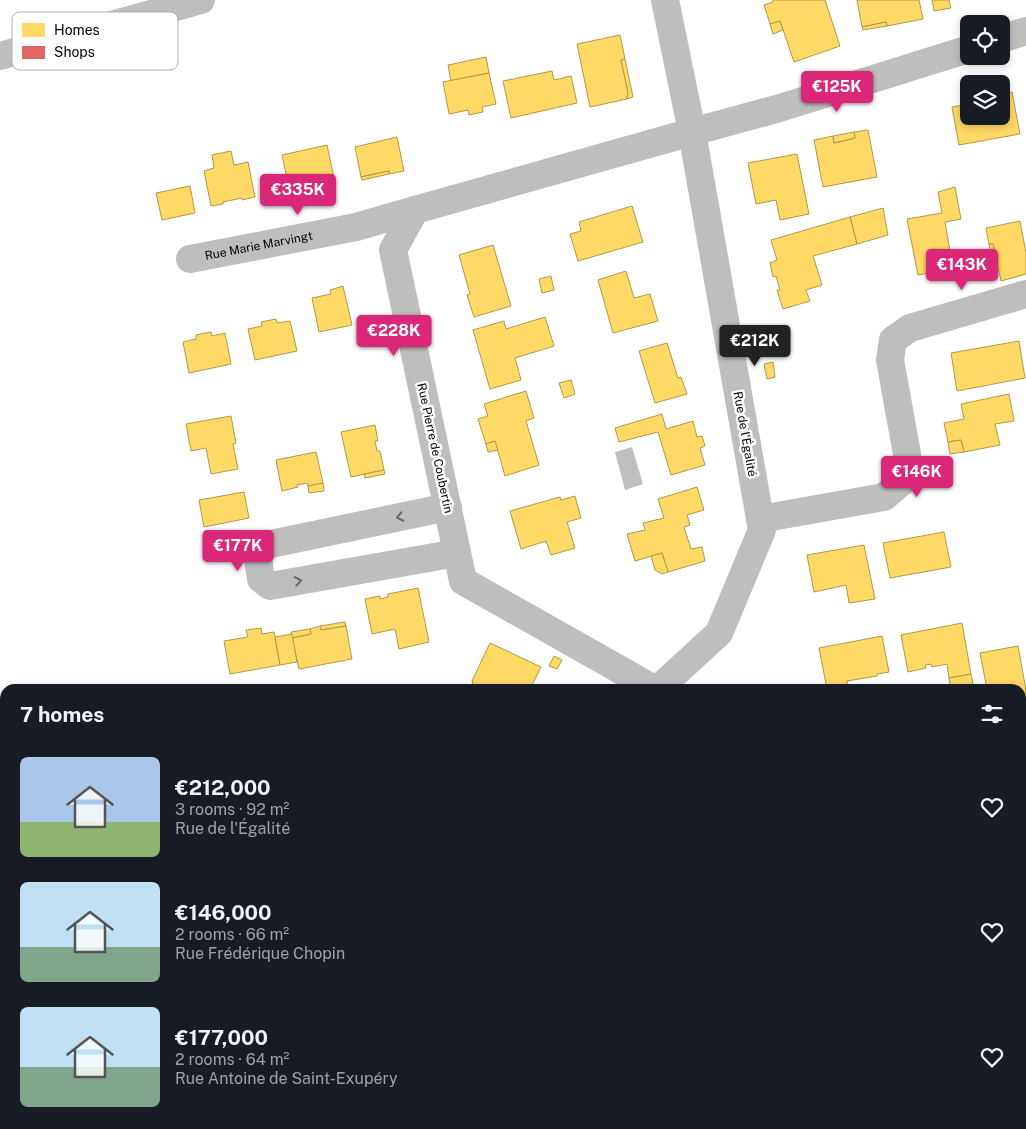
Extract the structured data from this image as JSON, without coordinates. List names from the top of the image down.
{
  "streets": {
    "street": ["Rue Marie Marvingt", "Rue de l'Égalité", "Rue Pierre de Coubertin"]
  },
  "crossings": [
    ["Rue Marie Marvingt", "Rue Pierre de Coubertin"]
  ],
  "legend": ["Homes", "Shops"],
  "page": {
    "price": [
      "€125K",
      "€335K",
      "€143K",
      "€228K",
      "€212K",
      "€146K",
      "€177K"
    ],
    "heading": "7 homes",
    "list": [
      {
        "name": "€212,000",
        "note": "3 rooms · 92 m² · Rue de l'Égalité"
      },
      {
        "name": "€146,000",
        "note": "2 rooms · 66 m² · Rue Frédérique Chopin"
      },
      {
        "name": "€177,000",
        "note": "2 rooms · 64 m² · Rue Antoine de Saint-Exupéry"
      }
    ]
  }
}
